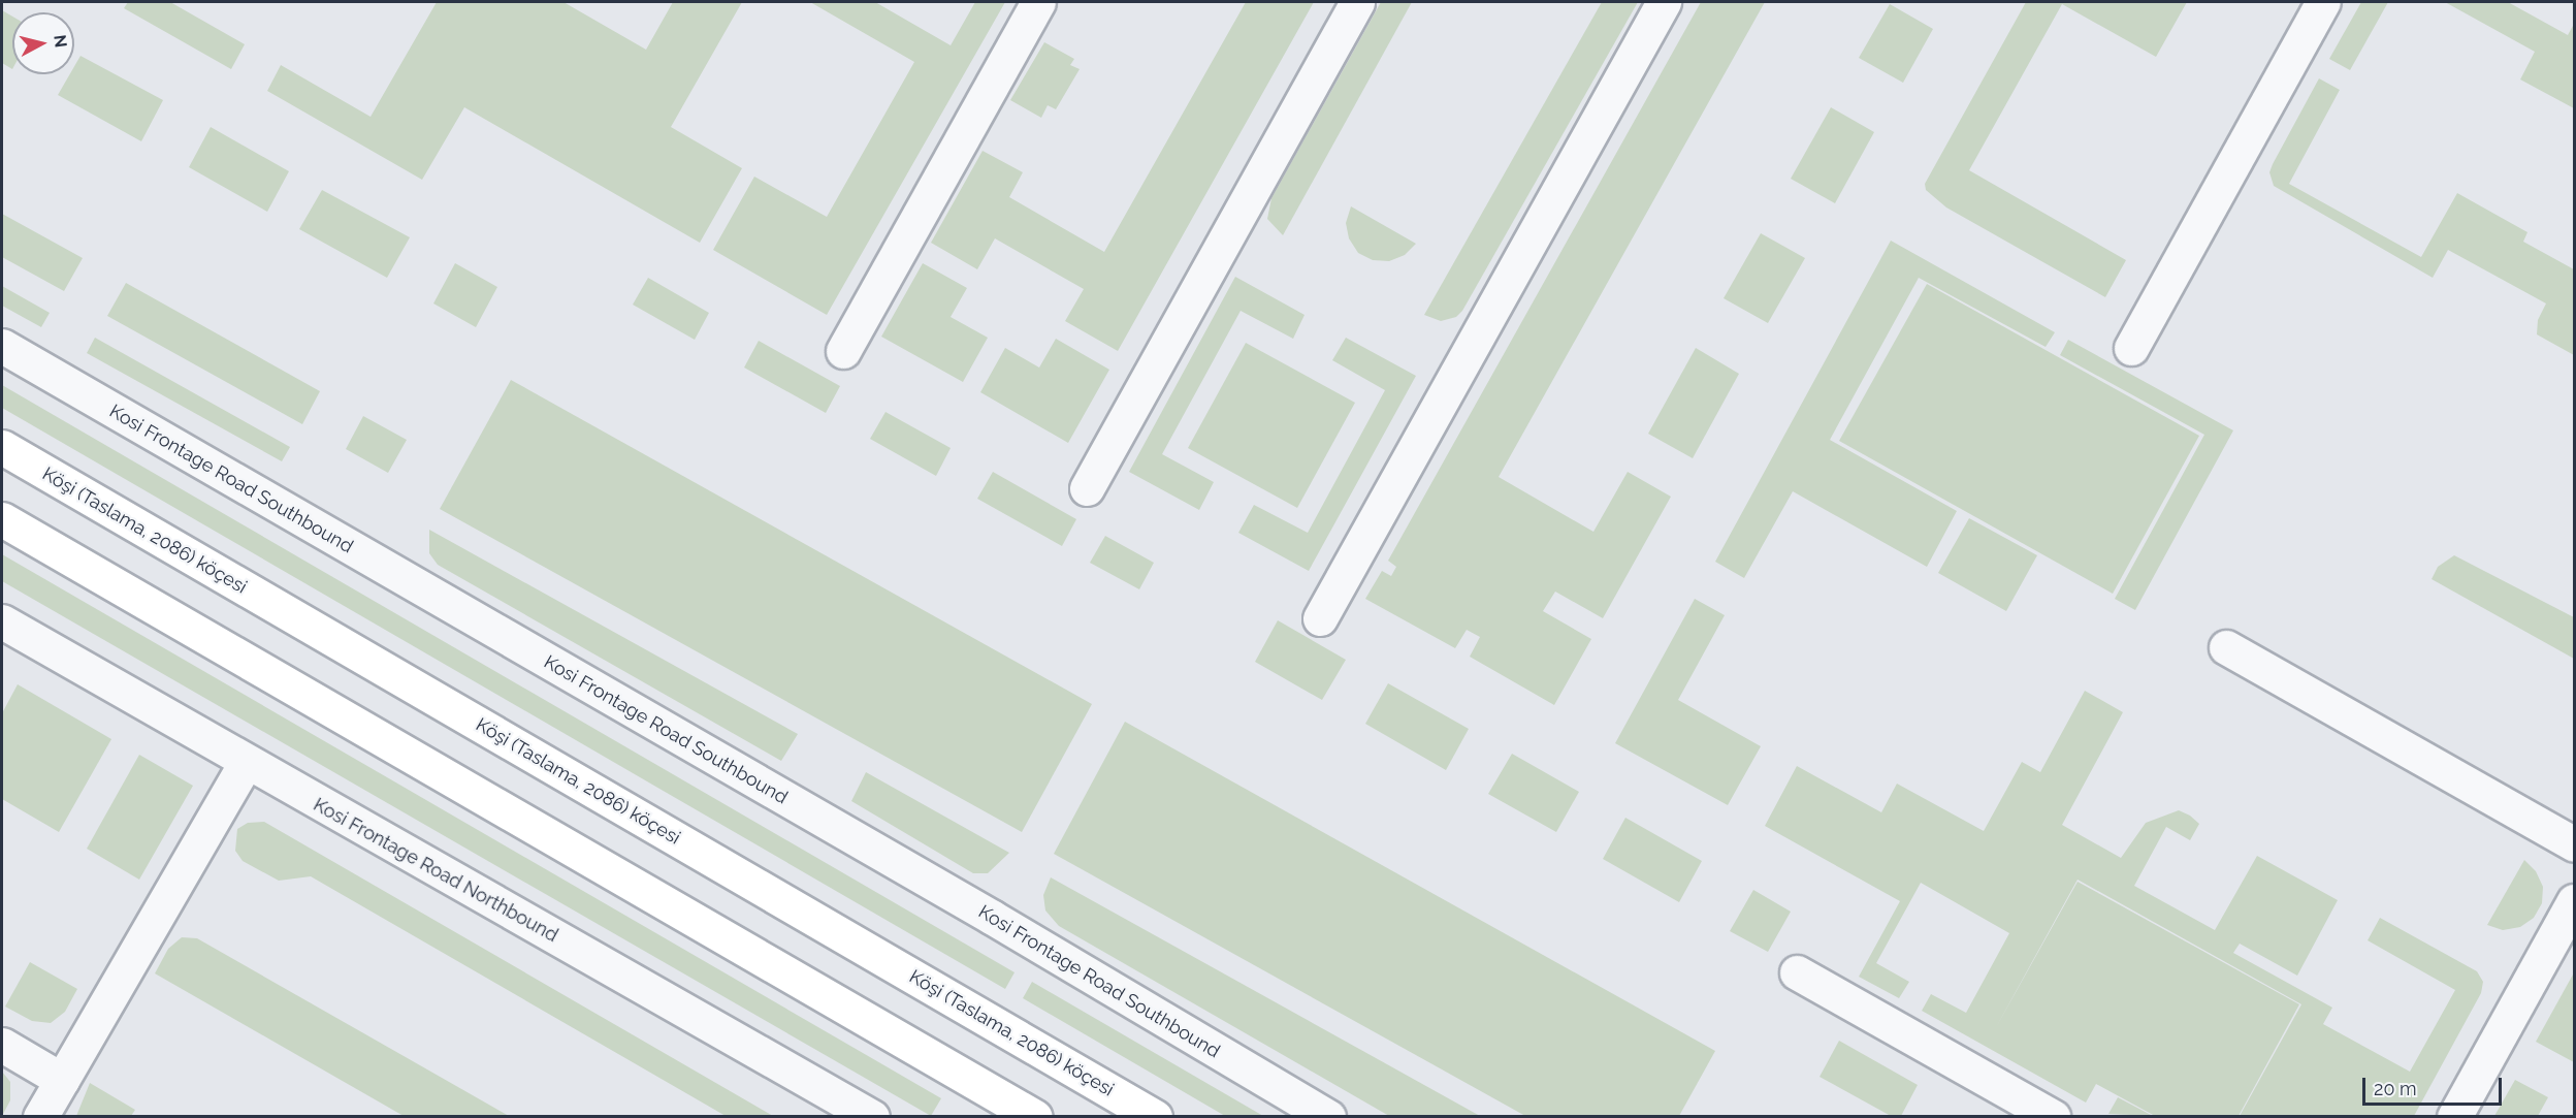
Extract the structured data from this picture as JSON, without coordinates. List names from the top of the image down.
{
  "streets": {
    "main road": ["Köşi (Taslama, 2086) köçesi"],
    "street": ["Kosi Frontage Road Southbound", "Kosi Frontage Road Northbound"]
  },
  "scale_bar": "20 m",
  "north": "right"
}
